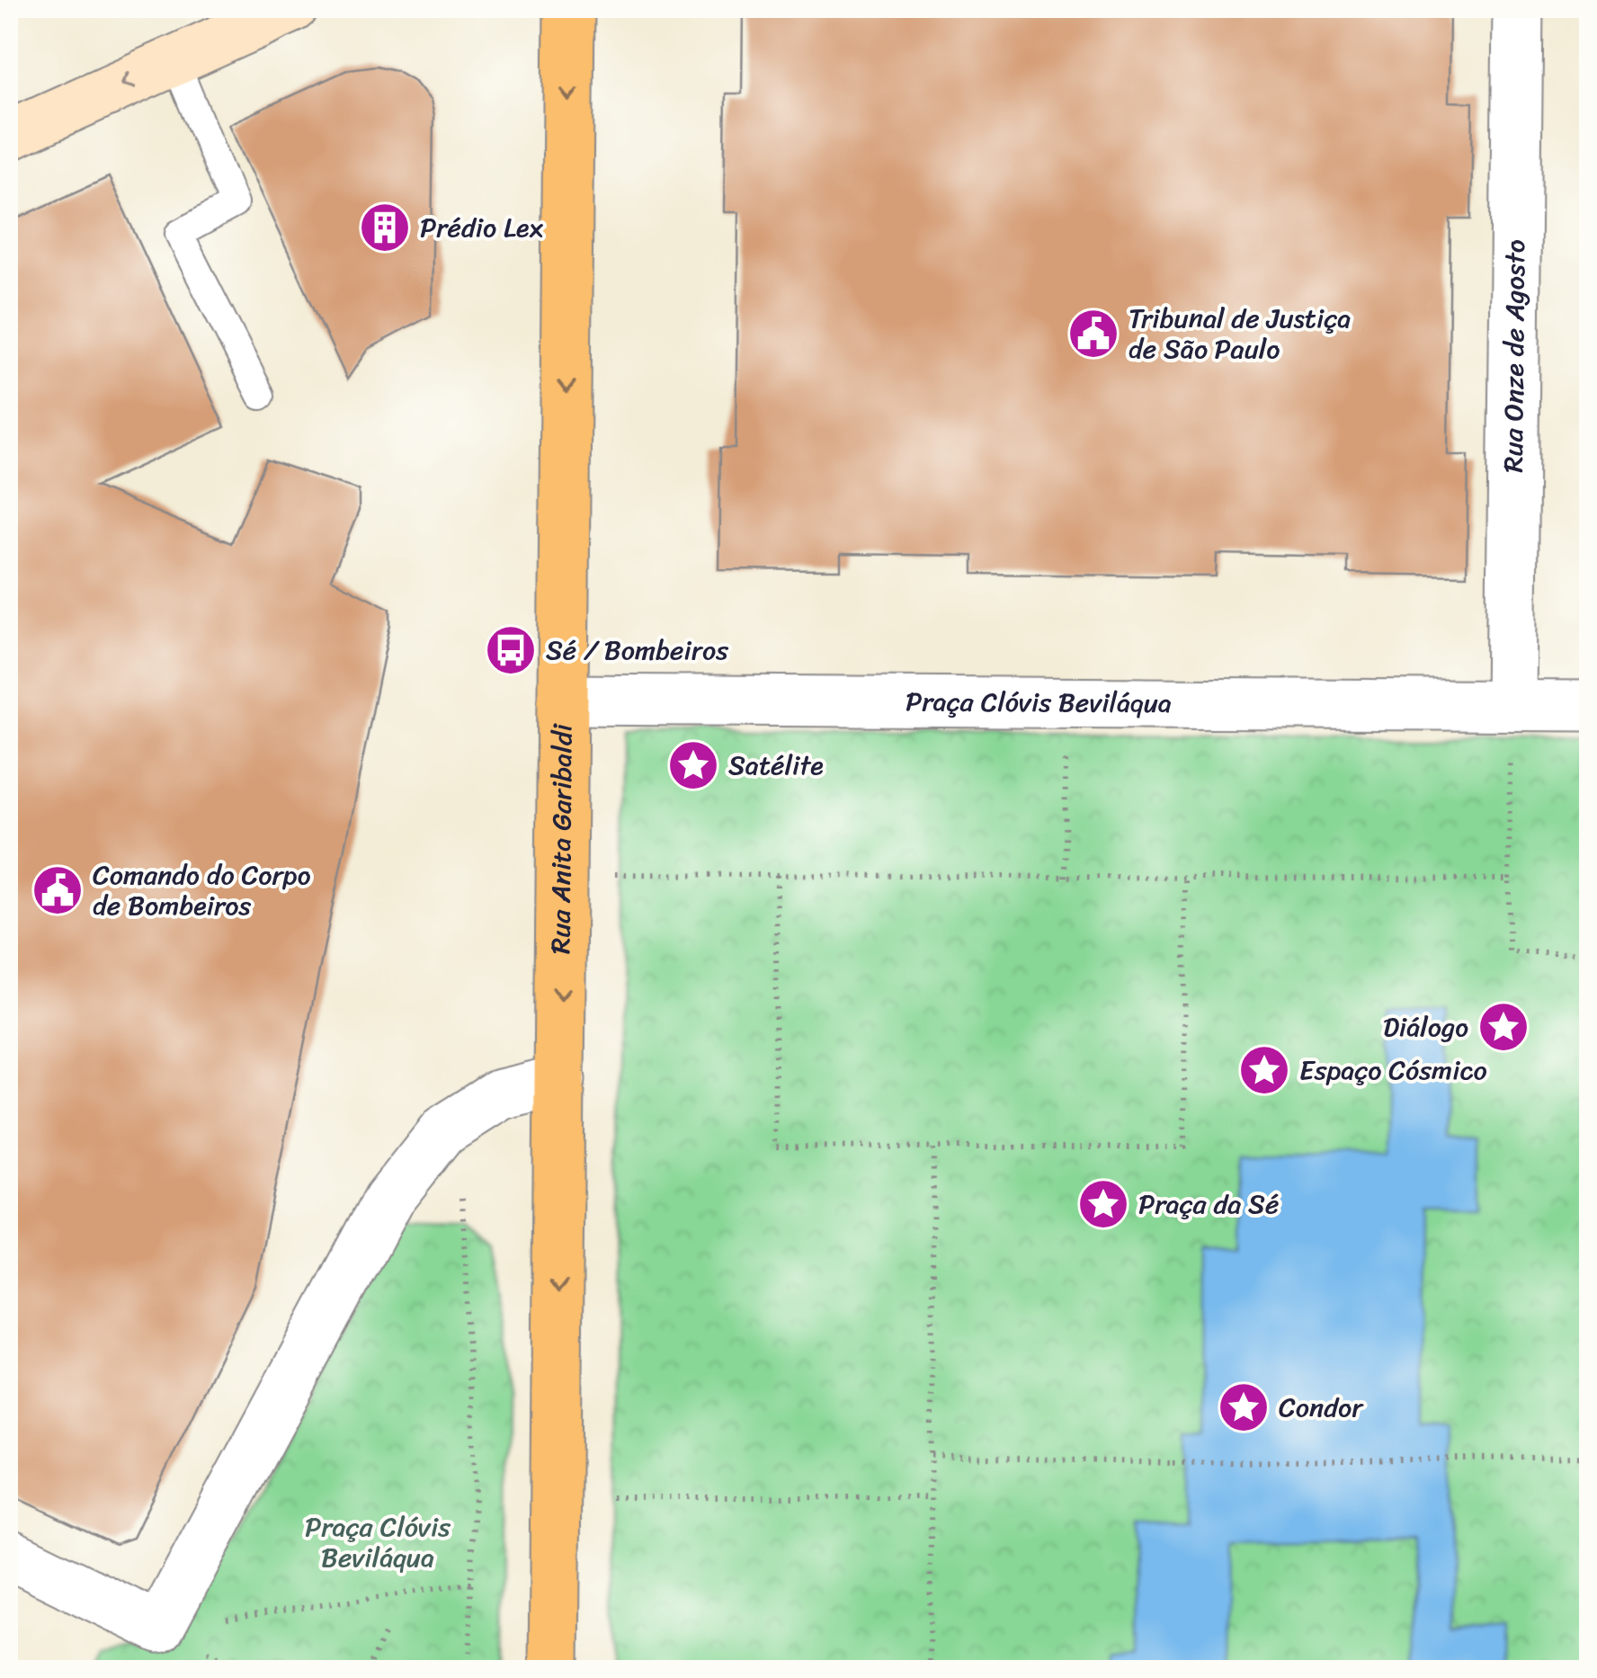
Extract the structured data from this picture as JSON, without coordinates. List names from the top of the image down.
{
  "streets": {
    "main road": ["Rua Anita Garibaldi"],
    "street": ["Rua Onze de Agosto", "Praça Clóvis Beviláqua"]
  },
  "crossings": [
    ["Rua Onze de Agosto", "Praça Clóvis Beviláqua"],
    ["Praça Clóvis Beviláqua", "Rua Anita Garibaldi"]
  ],
  "one_way": ["Rua Anita Garibaldi"],
  "parks": ["Praça Clóvis Beviláqua"],
  "places": {
    "building": ["Prédio Lex"],
    "public building": ["Tribunal de Justiça de São Paulo", "Comando do Corpo de Bombeiros"],
    "bus stop": ["Sé / Bombeiros"],
    "place": [
      "Satélite",
      "Diálogo",
      "Espaço Cósmico",
      "Praça da Sé",
      "Condor"
    ]
  }
}
